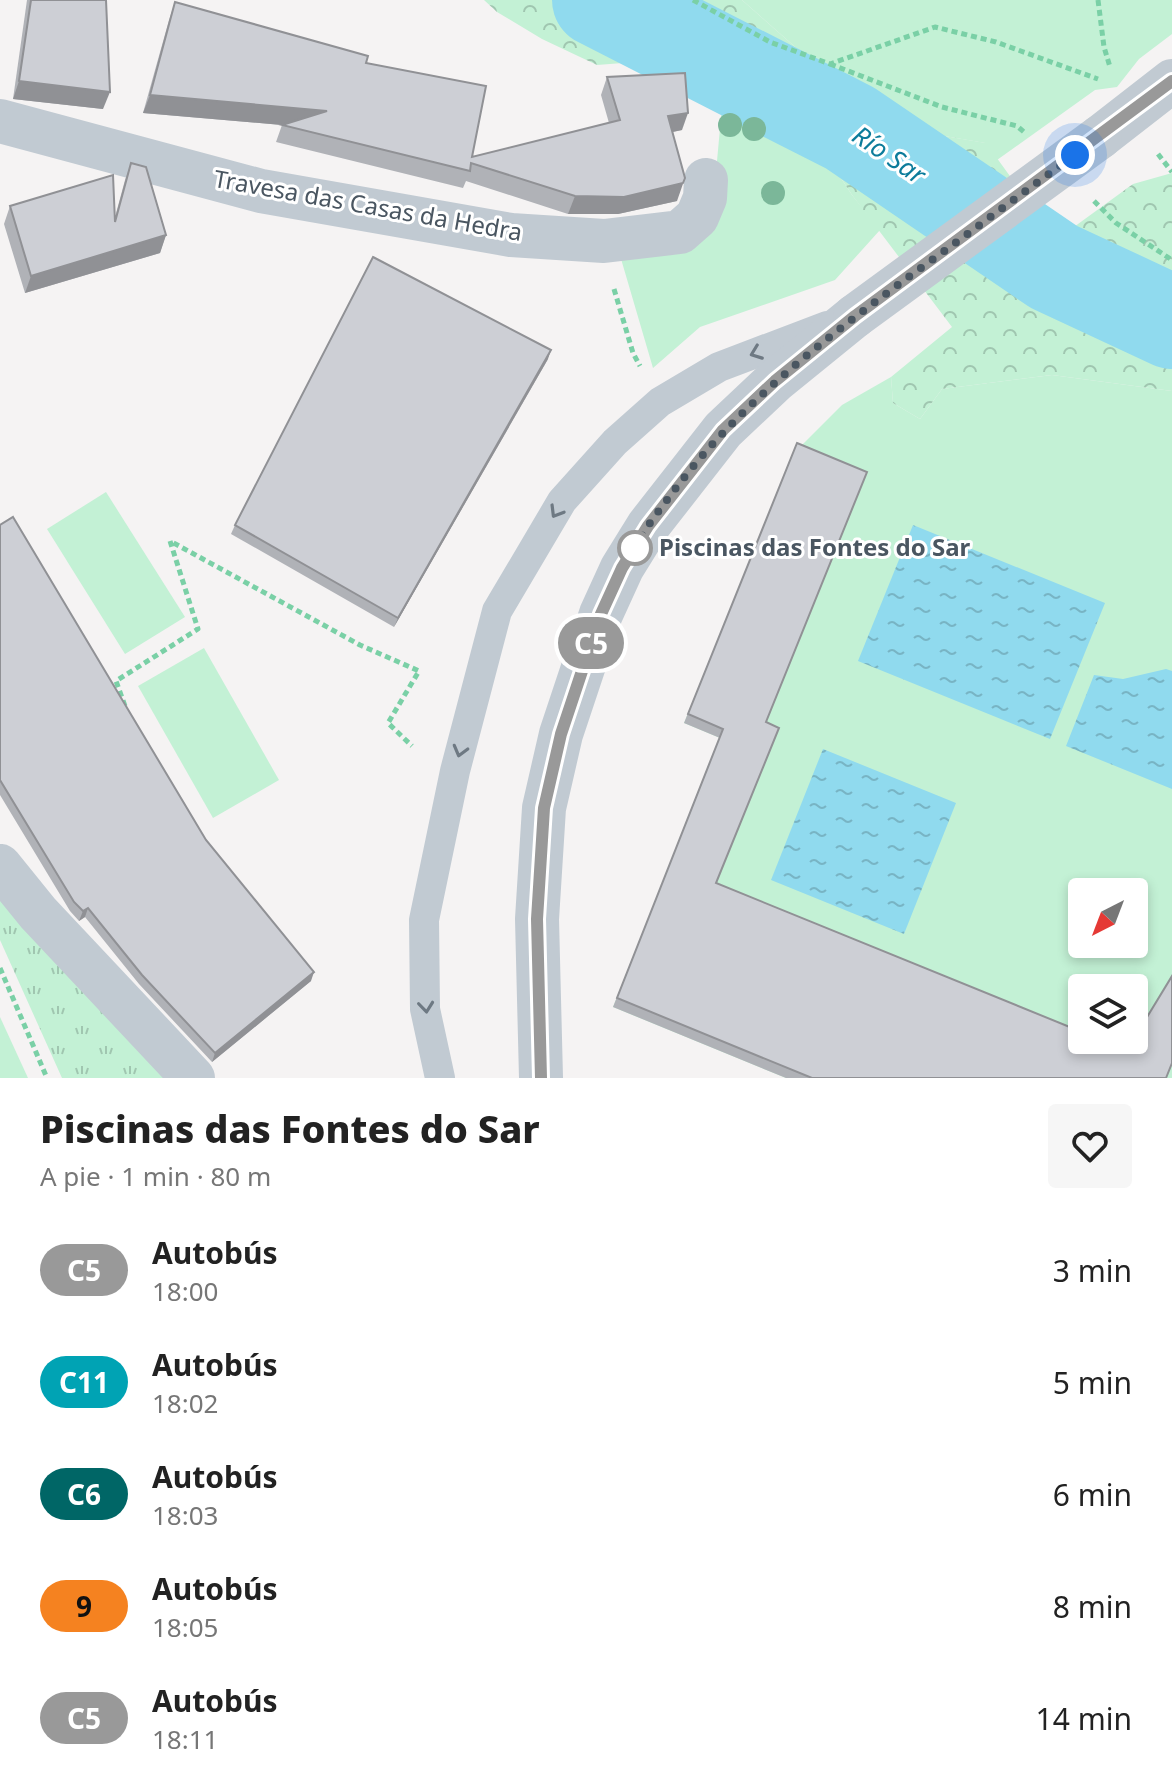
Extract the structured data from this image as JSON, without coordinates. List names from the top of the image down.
{
  "streets": {
    "street": ["Travesa das Casas da Hedra"]
  },
  "water": ["Río Sar"],
  "places": ["Piscinas das Fontes do Sar"],
  "lines": ["bus line C5"],
  "north": "bottom left",
  "page": {
    "on_map": "C5",
    "heading": ["Piscinas das Fontes do Sar", "A pie · 1 min · 80 m"],
    "list": [
      {
        "mark": "C5",
        "name": "Autobús",
        "note": "18:00",
        "value": "3 min"
      },
      {
        "mark": "C11",
        "name": "Autobús",
        "note": "18:02",
        "value": "5 min"
      },
      {
        "mark": "C6",
        "name": "Autobús",
        "note": "18:03",
        "value": "6 min"
      },
      {
        "mark": "9",
        "name": "Autobús",
        "note": "18:05",
        "value": "8 min"
      },
      {
        "mark": "C5",
        "name": "Autobús",
        "note": "18:11",
        "value": "14 min"
      }
    ]
  }
}
